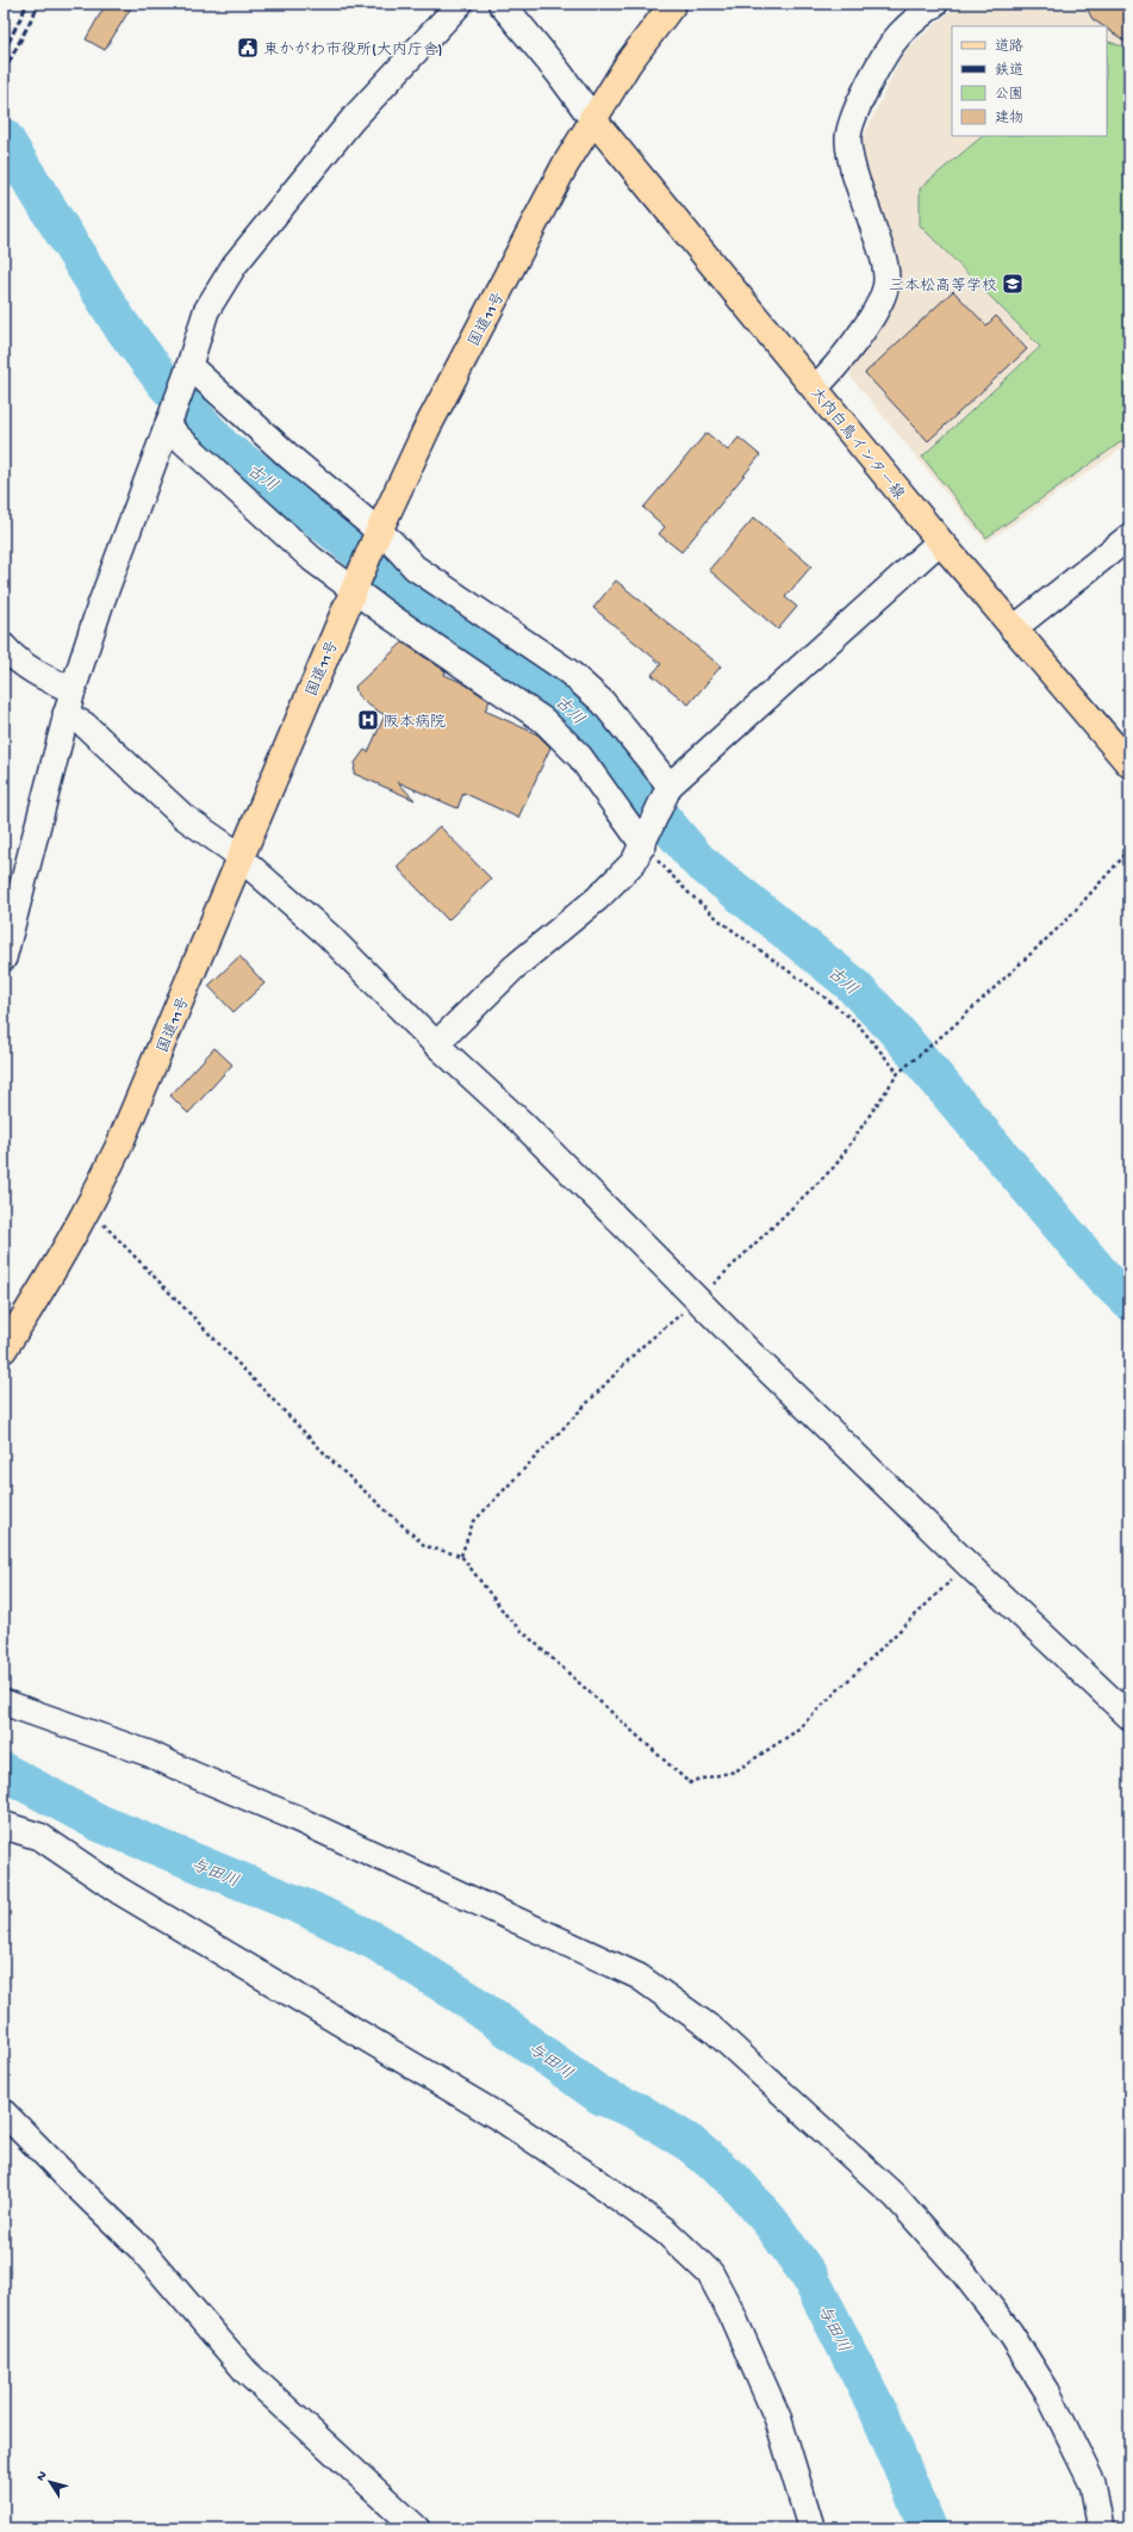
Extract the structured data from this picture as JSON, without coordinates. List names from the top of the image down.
{
  "streets": {
    "main road": ["国道11号", "大内白鳥インター線"]
  },
  "crossings": [
    ["国道11号", "大内白鳥インター線"]
  ],
  "water": ["古川", "与田川"],
  "places": {
    "public building": ["東かがわ市役所(大内庁舎)"],
    "school or university": ["三本松高等学校"],
    "hospital": ["阪本病院"]
  },
  "legend": [
    "道路",
    "鉄道",
    "公園",
    "建物"
  ],
  "north": "top left"
}
